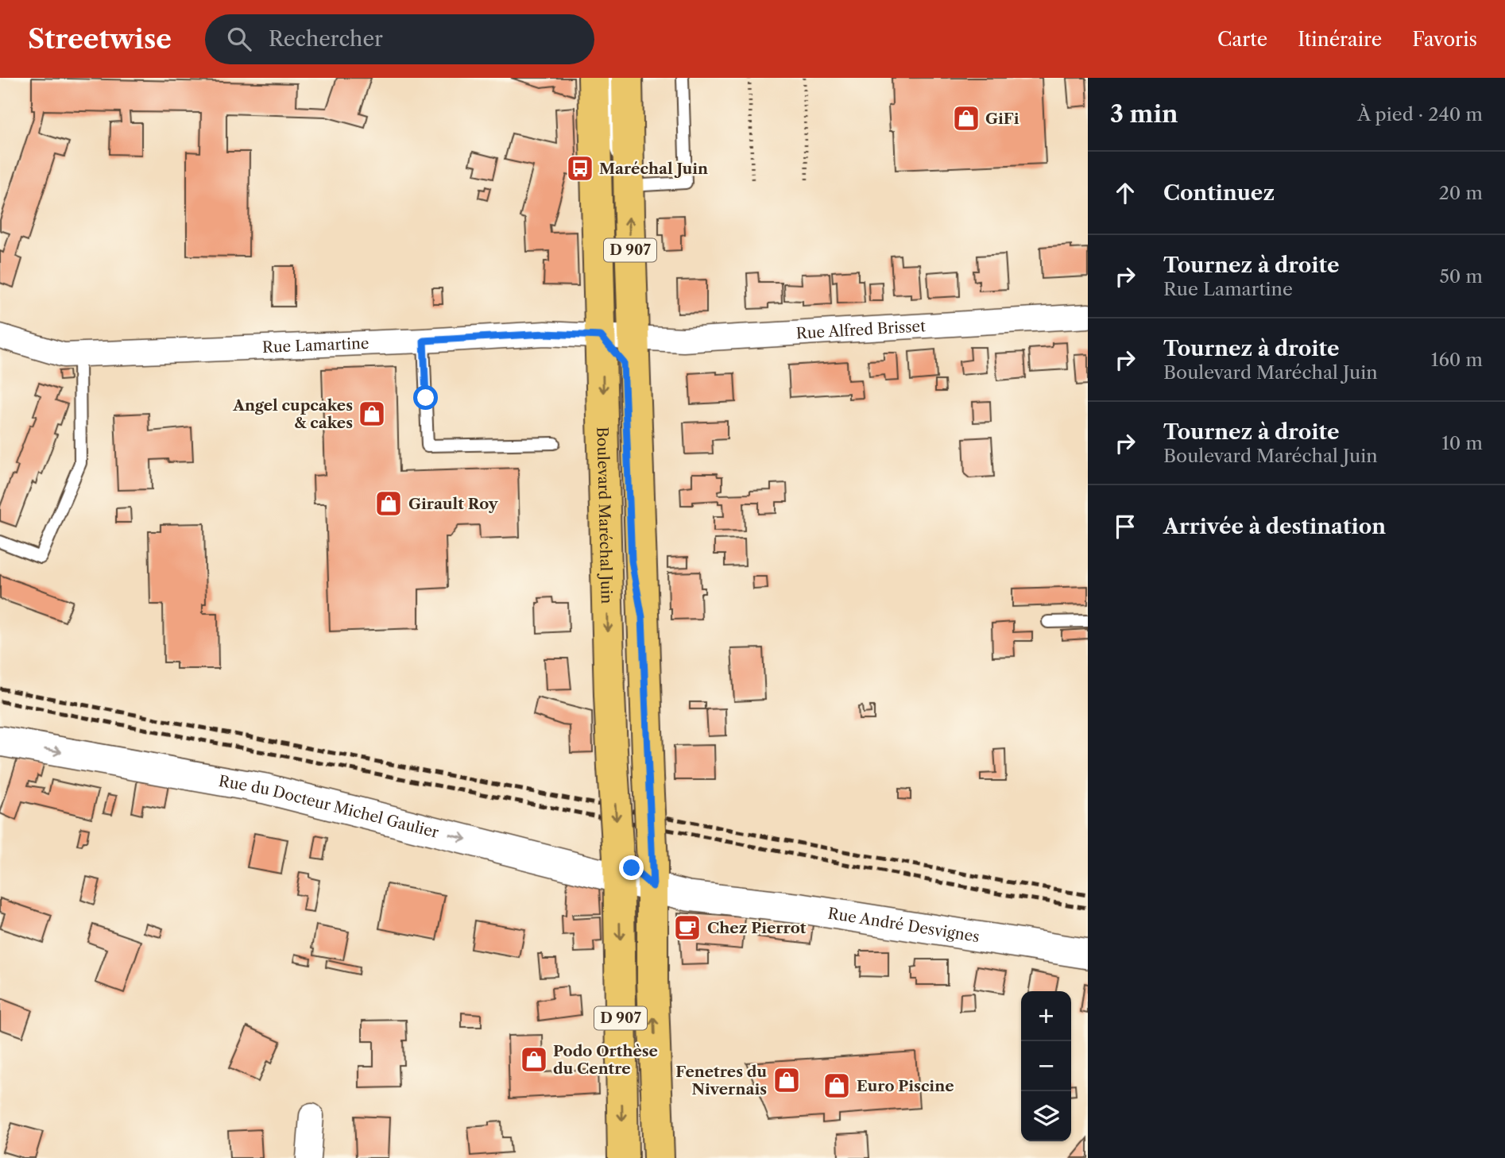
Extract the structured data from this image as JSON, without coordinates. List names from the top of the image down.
{
  "streets": {
    "main road": ["D 907", "Boulevard Maréchal Juin"],
    "street": [
      "Rue Alfred Brisset",
      "Rue Lamartine",
      "Rue du Docteur Michel Gaulier",
      "Rue André Desvignes"
    ]
  },
  "crossings": [
    ["D 907", "Boulevard Maréchal Juin"],
    ["D 907", "Rue du Docteur Michel Gaulier"],
    ["D 907", "Rue André Desvignes"],
    ["Rue Alfred Brisset", "Rue Lamartine"],
    ["Rue Alfred Brisset", "Boulevard Maréchal Juin"],
    ["Rue Lamartine", "Boulevard Maréchal Juin"],
    ["Boulevard Maréchal Juin", "Rue du Docteur Michel Gaulier"],
    ["Boulevard Maréchal Juin", "Rue André Desvignes"],
    ["Rue du Docteur Michel Gaulier", "Rue André Desvignes"]
  ],
  "one_way": ["Rue du Docteur Michel Gaulier"],
  "places": {
    "shop": [
      "GiFi",
      "Angel cupcakes & cakes",
      "Girault Roy",
      "Podo Orthèse du Centre",
      "Fenetres du Nivernais",
      "Euro Piscine"
    ],
    "bus stop": ["Maréchal Juin"],
    "cafe": ["Chez Pierrot"]
  },
  "page": {
    "header": "Streetwise",
    "search": "Rechercher",
    "nav": ["Carte", "Itinéraire", "Favoris"],
    "heading": ["3 min", "À pied · 240 m"],
    "list": [
      ["Continuez", "20 m"],
      ["Tournez à droite", "Rue Lamartine", "50 m"],
      ["Tournez à droite", "Boulevard Maréchal Juin", "160 m"],
      ["Tournez à droite", "Boulevard Maréchal Juin", "10 m"],
      "Arrivée à destination"
    ],
    "map_buttons": ["+", "−"]
  }
}
